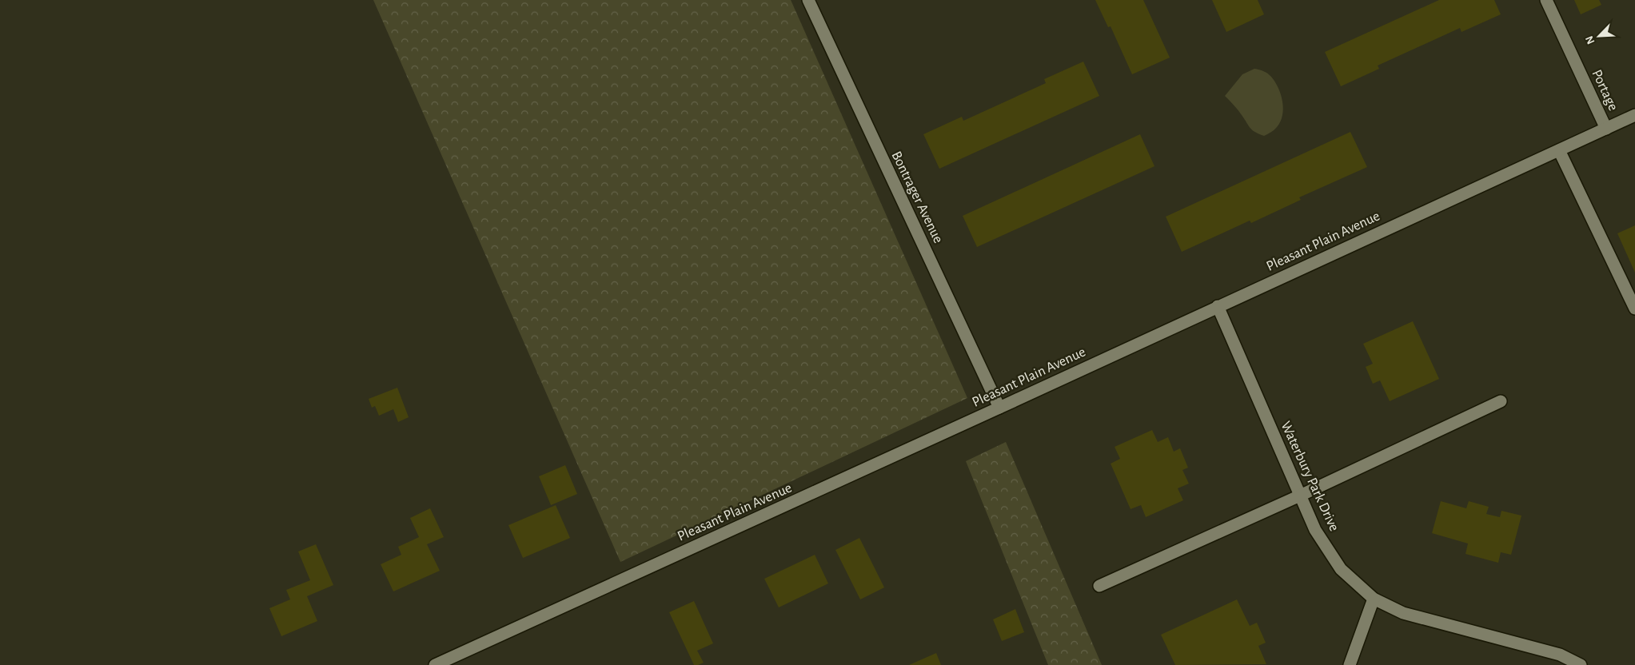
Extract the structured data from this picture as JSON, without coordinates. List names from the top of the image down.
{
  "streets": {
    "street": [
      "Portage",
      "Bontrager Avenue",
      "Pleasant Plain Avenue",
      "Waterbury Park Drive"
    ]
  },
  "crossings": [
    ["Portage", "Pleasant Plain Avenue"],
    ["Bontrager Avenue", "Pleasant Plain Avenue"],
    ["Pleasant Plain Avenue", "Waterbury Park Drive"]
  ],
  "north": "bottom left"
}
